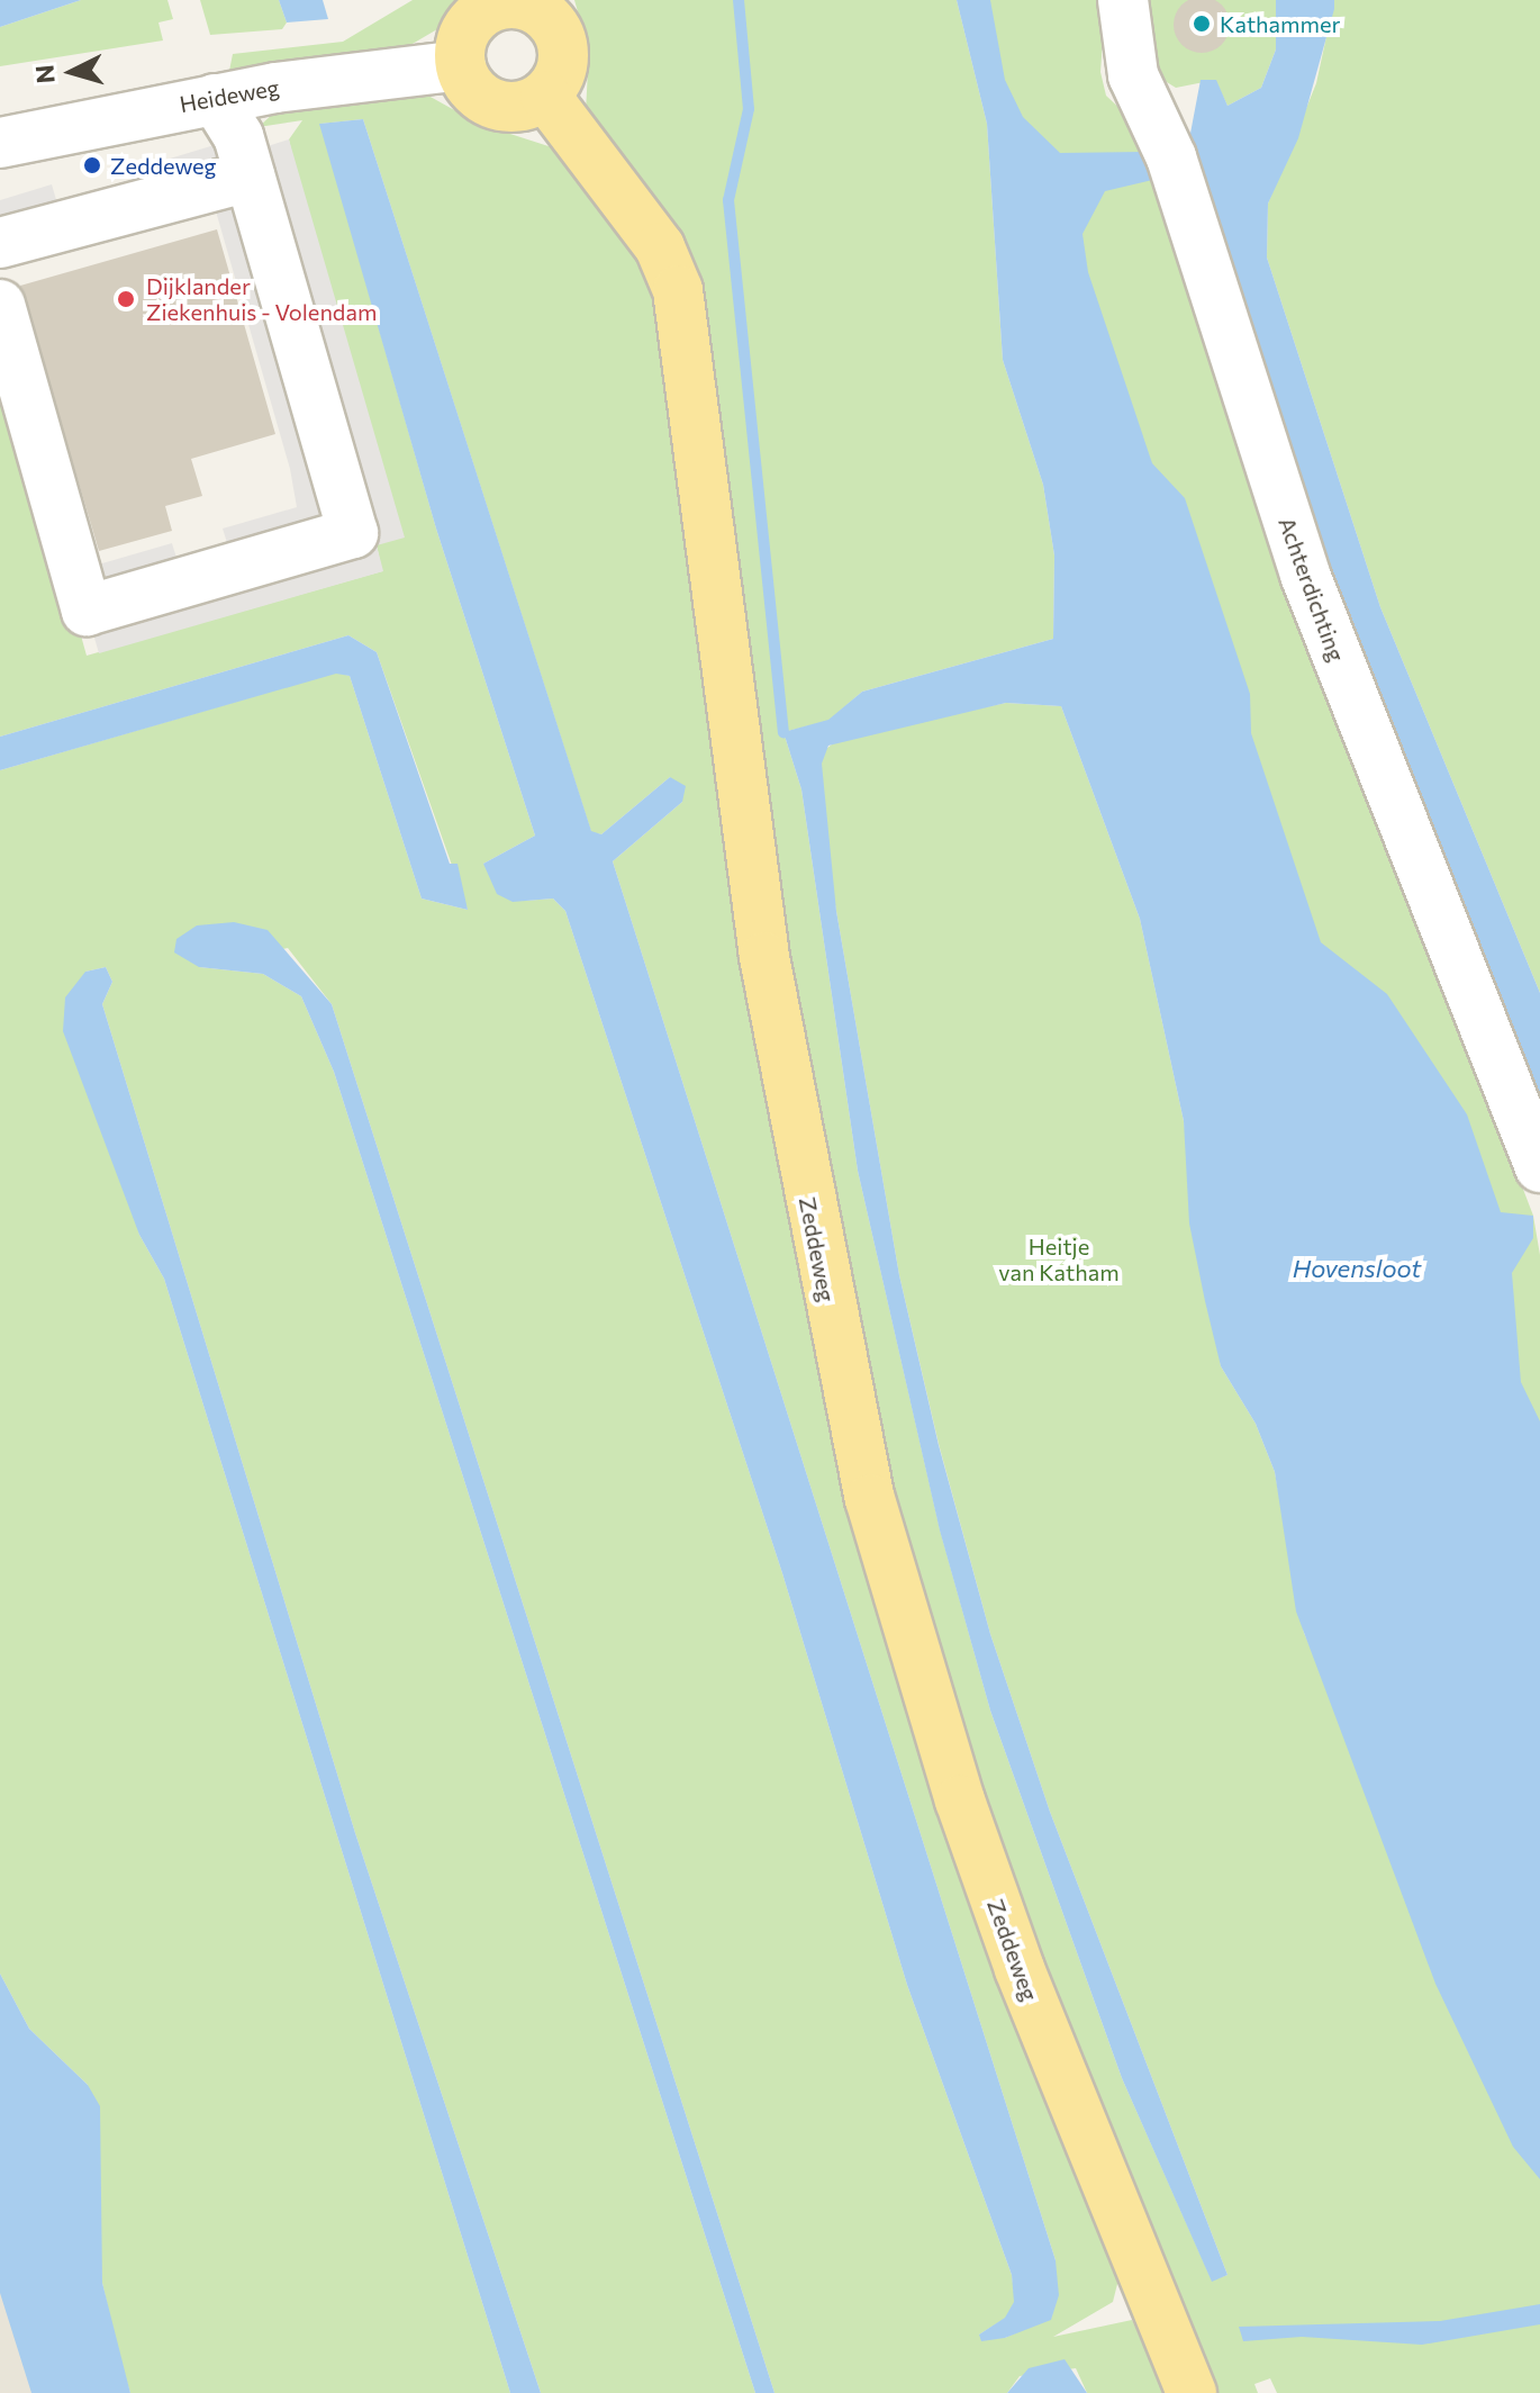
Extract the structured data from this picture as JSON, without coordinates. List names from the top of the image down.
{
  "streets": {
    "main road": ["Zeddeweg"],
    "street": ["Heideweg", "Achterdichting"]
  },
  "crossings": [
    ["Heideweg", "Zeddeweg"]
  ],
  "water": ["Hovensloot"],
  "parks": ["Heitje van Katham"],
  "places": ["Kathammer", "Zeddeweg", "Dijklander Ziekenhuis - Volendam"],
  "north": "left"
}
